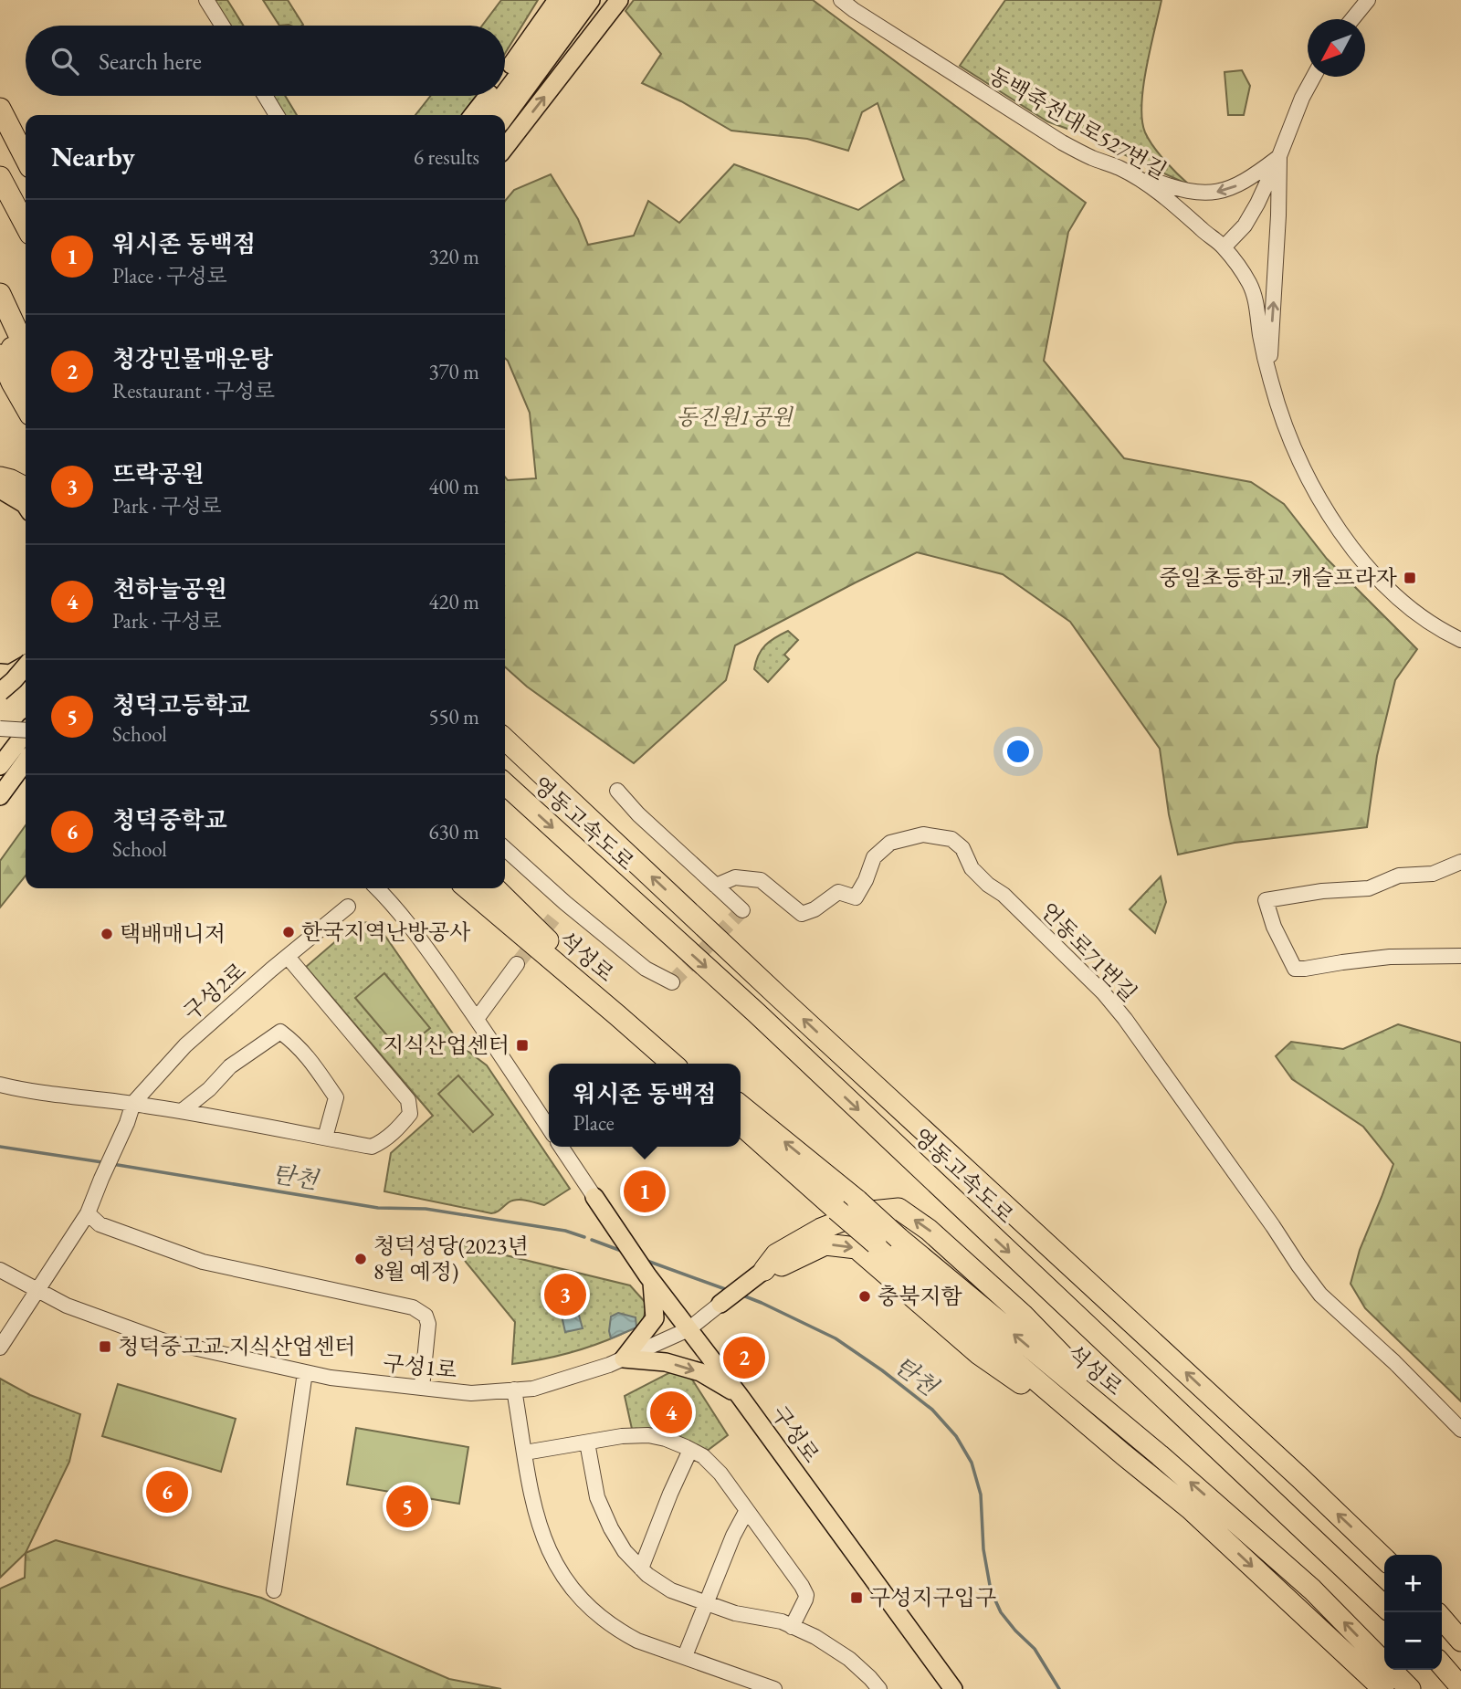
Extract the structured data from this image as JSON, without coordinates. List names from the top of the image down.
{
  "streets": {
    "highway": ["영동고속도로", "석성로"],
    "main road": ["구성로"],
    "street": [
      "동백죽전대로527번길",
      "언동로71번길",
      "구성2로",
      "구성1로"
    ]
  },
  "crossings": [
    ["구성1로", "구성로"]
  ],
  "water": ["탄천"],
  "parks": ["동진원1공원"],
  "places": {
    "transit": [
      "중일초등학교.캐슬프라자",
      "지식산업센터",
      "청덕중고교.지식산업센터",
      "구성지구입구"
    ],
    "other": [
      "한국지역난방공사",
      "택배매니저",
      "청덕성당(2023년 8월 예정)",
      "충북지함"
    ]
  },
  "north": "bottom left",
  "page": {
    "search": "Search here",
    "heading": ["Nearby", "6 results"],
    "list": [
      {
        "mark": "1",
        "name": "워시존 동백점",
        "note": "Place · 구성로",
        "value": "320 m"
      },
      {
        "mark": "2",
        "name": "청강민물매운탕",
        "note": "Restaurant · 구성로",
        "value": "370 m"
      },
      {
        "mark": "3",
        "name": "뜨락공원",
        "note": "Park · 구성로",
        "value": "400 m"
      },
      {
        "mark": "4",
        "name": "천하늘공원",
        "note": "Park · 구성로",
        "value": "420 m"
      },
      {
        "mark": "5",
        "name": "청덕고등학교",
        "note": "School",
        "value": "550 m"
      },
      {
        "mark": "6",
        "name": "청덕중학교",
        "note": "School",
        "value": "630 m"
      }
    ],
    "popup": ["워시존 동백점", "Place"],
    "pins": [
      "1",
      "3",
      "2",
      "4",
      "6",
      "5"
    ],
    "map_buttons": ["+", "−"]
  }
}
